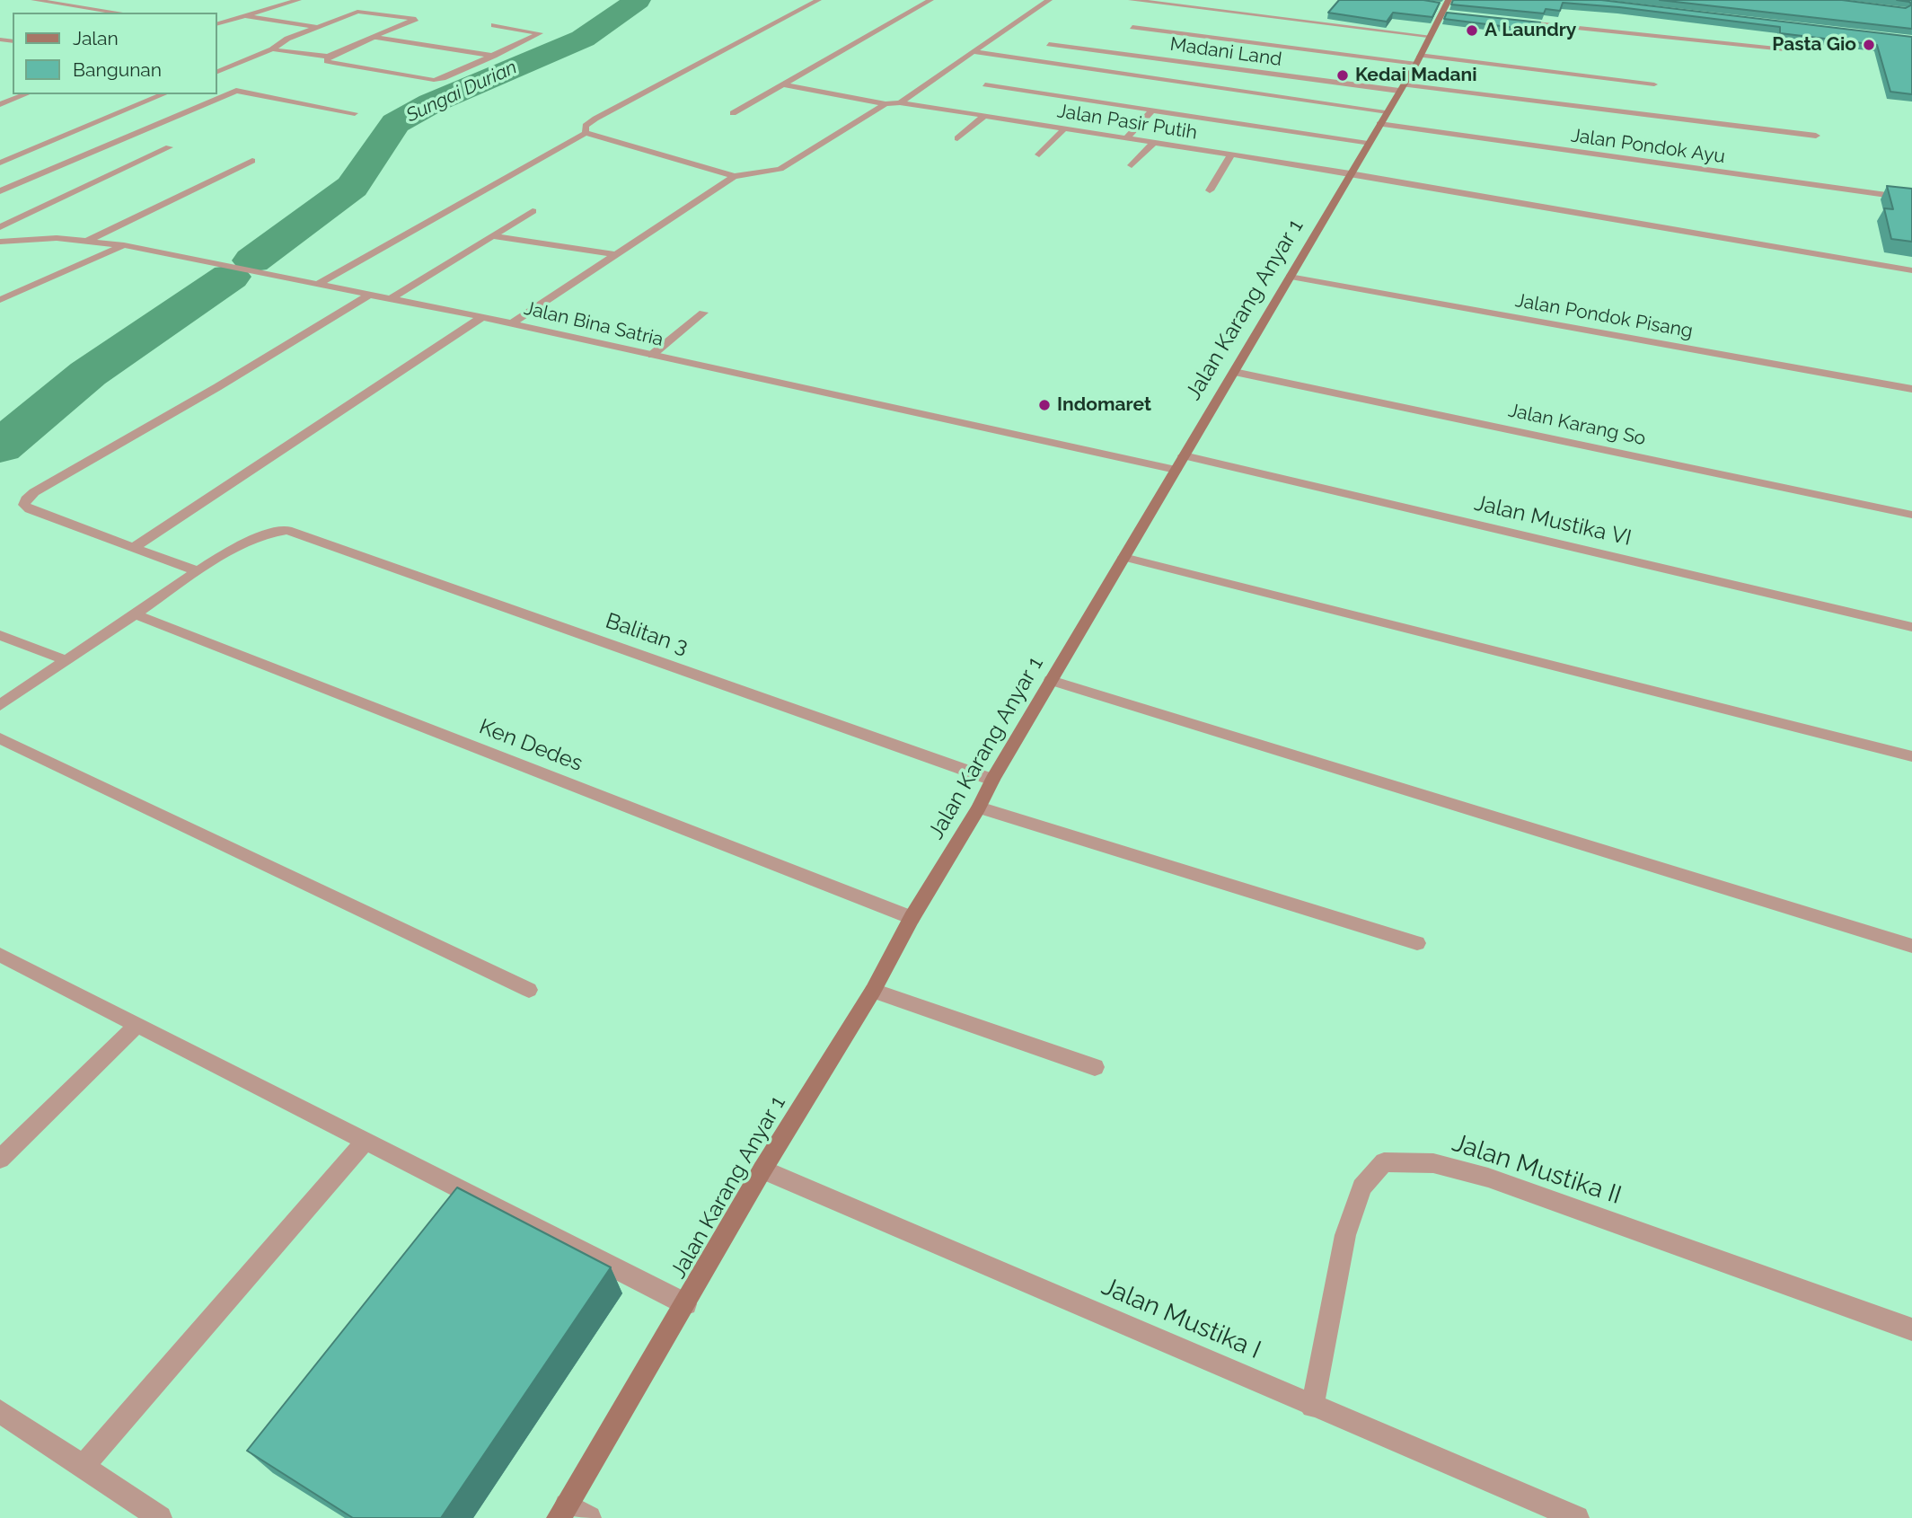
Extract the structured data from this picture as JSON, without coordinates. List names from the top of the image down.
{
  "streets": {
    "main road": ["Jalan Karang Anyar 1"],
    "street": [
      "Madani Land",
      "Jalan Pasir Putih",
      "Jalan Pondok Ayu",
      "Jalan Pondok Pisang",
      "Jalan Bina Satria",
      "Jalan Karang So",
      "Jalan Mustika VI",
      "Balitan 3",
      "Ken Dedes",
      "Jalan Mustika II",
      "Jalan Mustika I"
    ]
  },
  "crossings": [
    ["Madani Land", "Jalan Karang Anyar 1"],
    ["Jalan Pasir Putih", "Jalan Karang Anyar 1"],
    ["Jalan Pondok Ayu", "Jalan Karang Anyar 1"],
    ["Jalan Karang Anyar 1", "Jalan Pondok Pisang"],
    ["Jalan Karang Anyar 1", "Jalan Bina Satria"],
    ["Jalan Karang Anyar 1", "Jalan Karang So"],
    ["Jalan Karang Anyar 1", "Jalan Mustika VI"],
    ["Jalan Karang Anyar 1", "Balitan 3"],
    ["Jalan Karang Anyar 1", "Ken Dedes"],
    ["Jalan Karang Anyar 1", "Jalan Mustika I"],
    ["Jalan Mustika II", "Jalan Mustika I"]
  ],
  "water": ["Sungai Durian"],
  "places": [
    "A Laundry",
    "Pasta Gio",
    "Kedai Madani",
    "Indomaret"
  ],
  "legend": ["Jalan", "Bangunan"]
}
